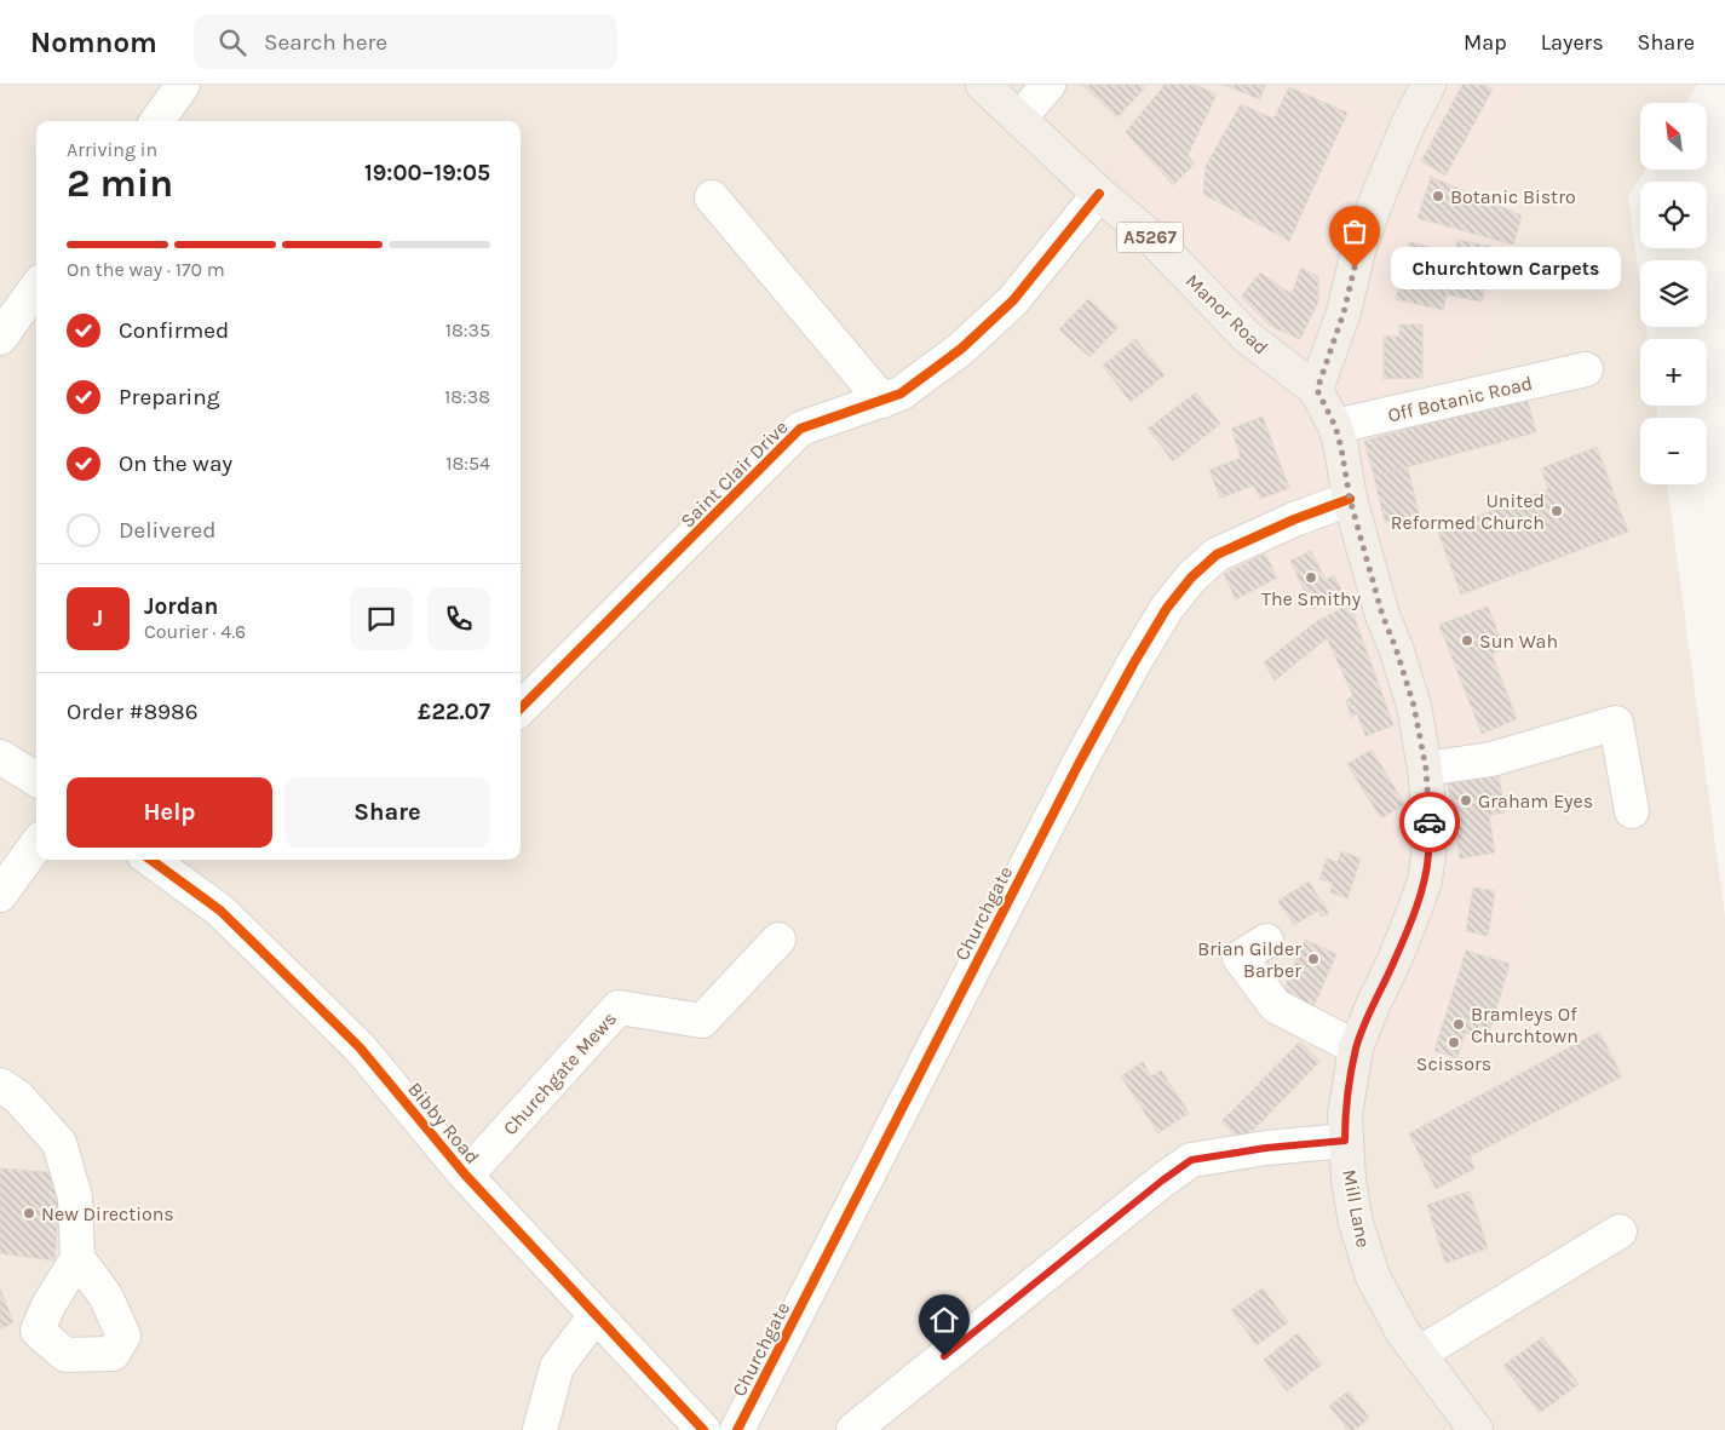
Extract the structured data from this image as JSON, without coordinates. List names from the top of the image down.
{
  "streets": {
    "main road": ["A5267", "Manor Road", "Mill Lane"],
    "street": [
      "Off Botanic Road",
      "Saint Clair Drive",
      "Churchgate",
      "Churchgate Mews",
      "Bibby Road"
    ]
  },
  "crossings": [
    ["Manor Road", "Saint Clair Drive"],
    ["Manor Road", "Mill Lane"],
    ["Off Botanic Road", "Mill Lane"],
    ["Churchgate", "Mill Lane"],
    ["Churchgate Mews", "Bibby Road"]
  ],
  "places": [
    "Botanic Bistro",
    "Churchtown Carpets",
    "United Reformed Church",
    "The Smithy",
    "Sun Wah",
    "Graham Eyes",
    "Brian Gilder Barber",
    "Bramleys Of Churchtown",
    "Scissors",
    "New Directions"
  ],
  "north": "top left",
  "page": {
    "header": "Nomnom",
    "search": "Search here",
    "nav": ["Map", "Layers", "Share"],
    "map_buttons": ["+", "−"],
    "heading": ["2 min", "Arriving in", "19:00–19:05"],
    "panel": [
      "Jordan",
      "Courier · 4.6",
      "Order #8986",
      "£22.07"
    ],
    "bar": "On the way · 170 m",
    "bubble": "Churchtown Carpets",
    "list": [
      ["Confirmed", "18:35"],
      ["Preparing", "18:38"],
      ["On the way", "18:54"],
      "Delivered"
    ],
    "round": "J",
    "buttons": ["Help", "Share"]
  }
}
